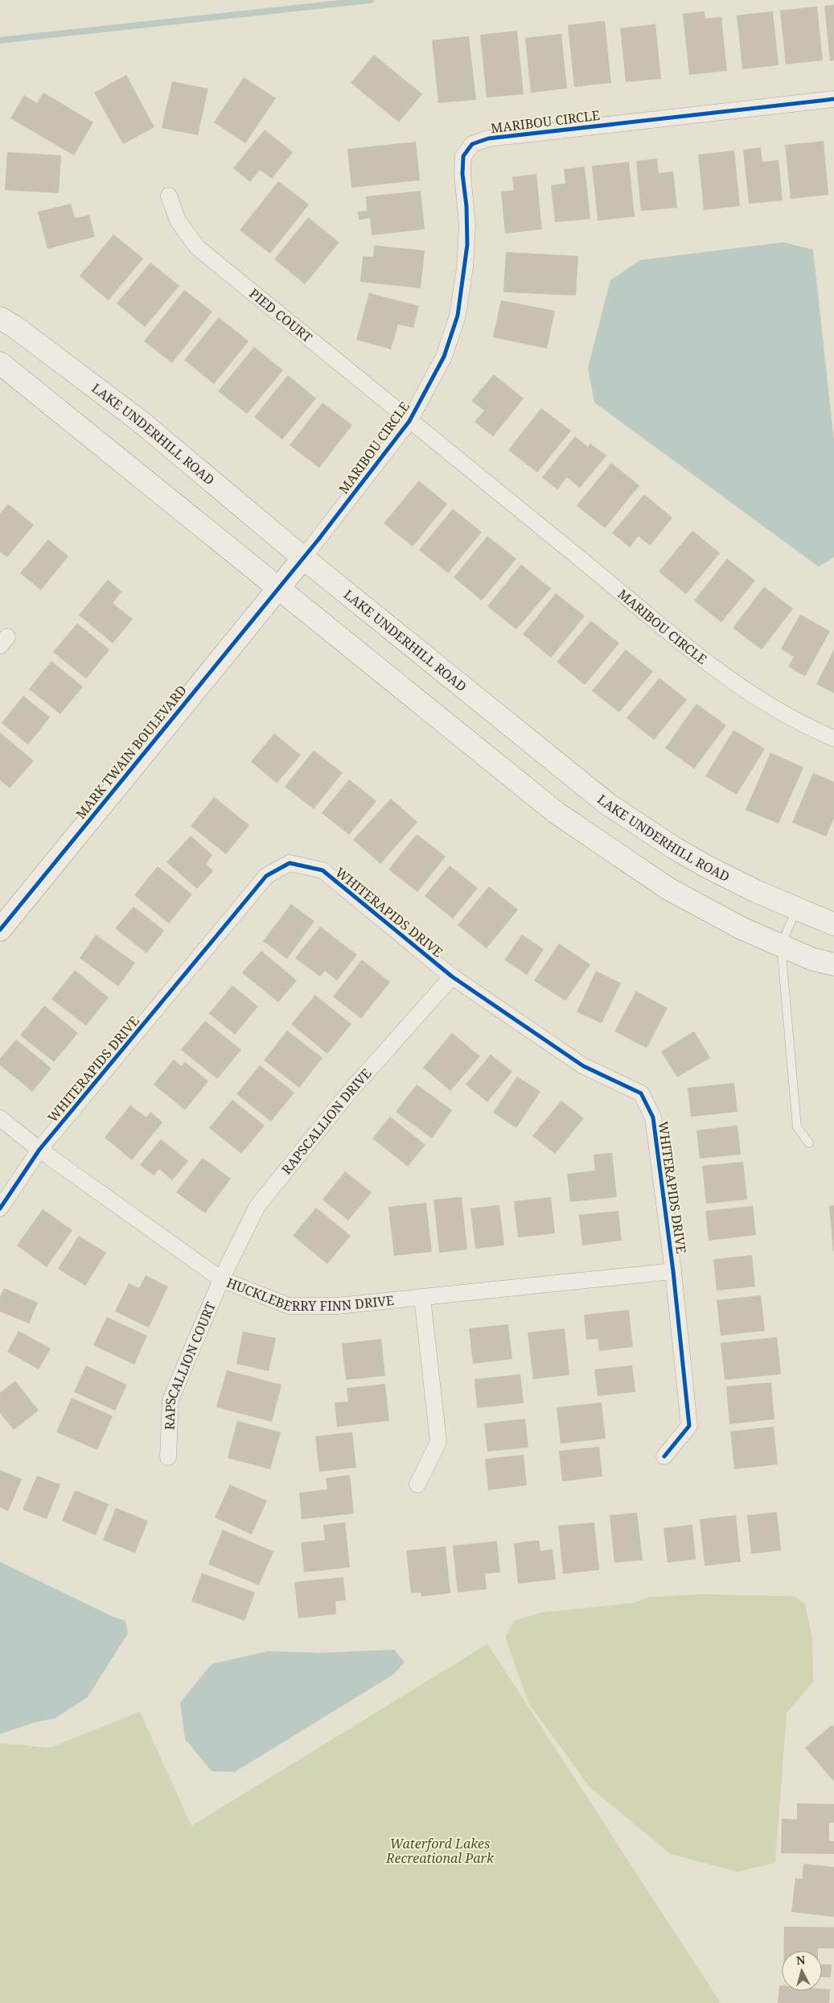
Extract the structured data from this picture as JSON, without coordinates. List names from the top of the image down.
{
  "streets": {
    "street": [
      "MARIBOU CIRCLE",
      "PIED COURT",
      "LAKE UNDERHILL ROAD",
      "MARK TWAIN BOULEVARD",
      "WHITERAPIDS DRIVE",
      "RAPSCALLION DRIVE",
      "HUCKLEBERRY FINN DRIVE",
      "RAPSCALLION COURT"
    ]
  },
  "crossings": [
    ["MARIBOU CIRCLE", "PIED COURT"],
    ["MARIBOU CIRCLE", "LAKE UNDERHILL ROAD"],
    ["MARIBOU CIRCLE", "MARK TWAIN BOULEVARD"],
    ["WHITERAPIDS DRIVE", "RAPSCALLION DRIVE"],
    ["WHITERAPIDS DRIVE", "HUCKLEBERRY FINN DRIVE"],
    ["RAPSCALLION DRIVE", "HUCKLEBERRY FINN DRIVE"],
    ["RAPSCALLION DRIVE", "RAPSCALLION COURT"],
    ["HUCKLEBERRY FINN DRIVE", "RAPSCALLION COURT"]
  ],
  "parks": ["Waterford Lakes Recreational Park"],
  "north": "top"
}
